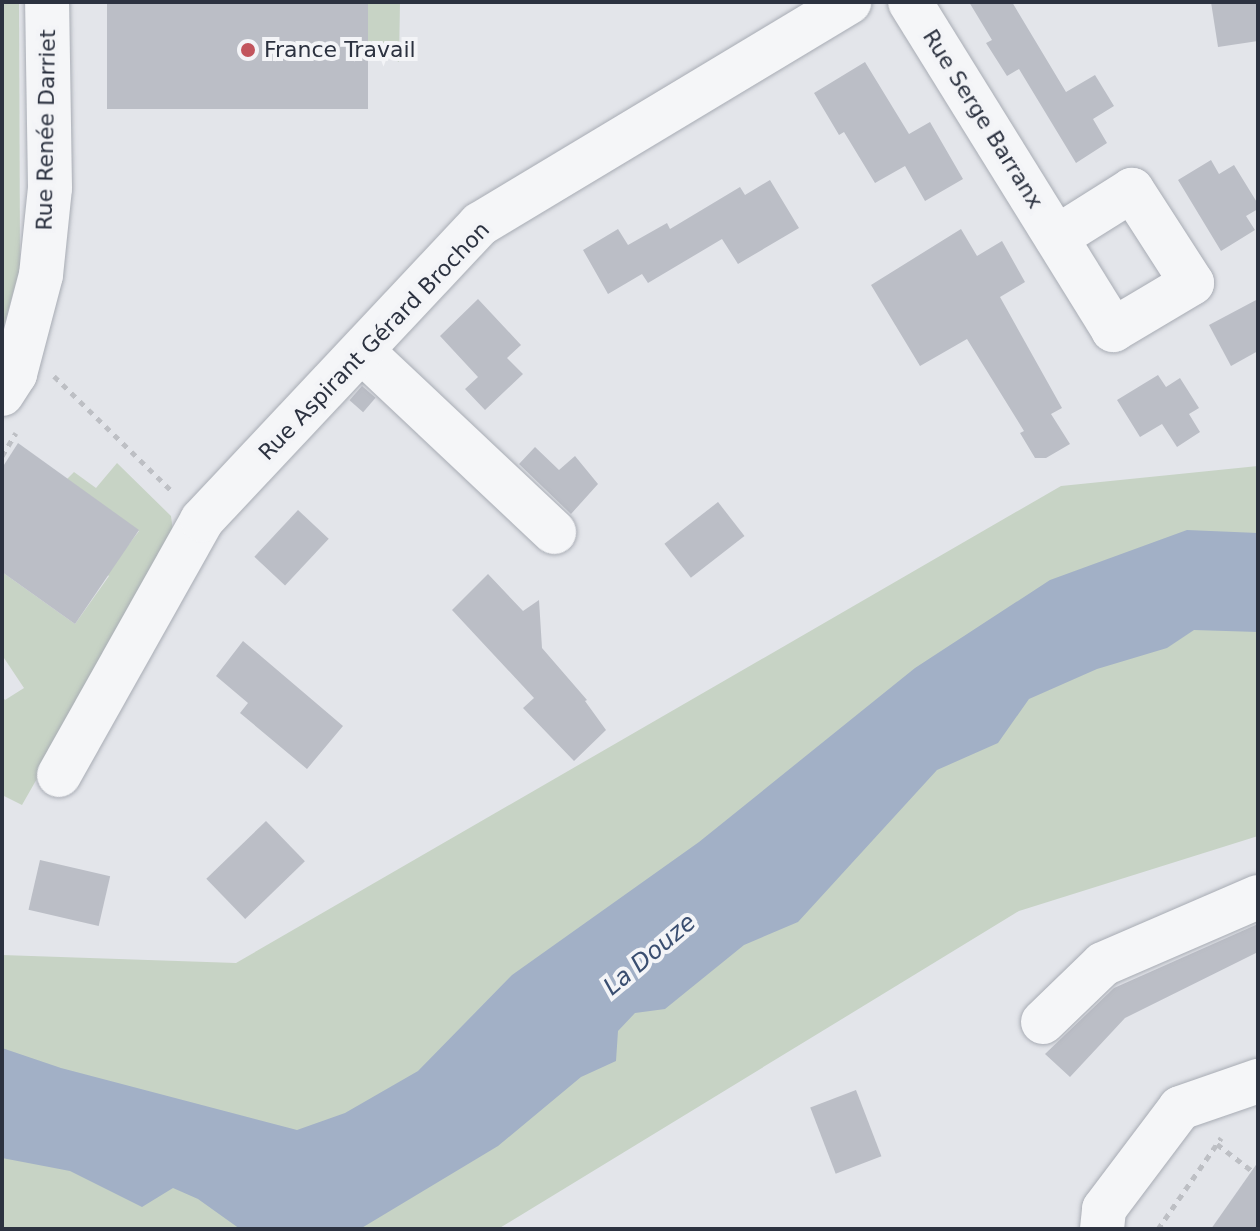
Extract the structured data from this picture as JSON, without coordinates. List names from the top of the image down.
{
  "streets": {
    "street": ["Rue Serge Barranx", "Rue Renée Darriet", "Rue Aspirant Gérard Brochon"]
  },
  "water": ["La Douze"],
  "places": ["France Travail"]
}
